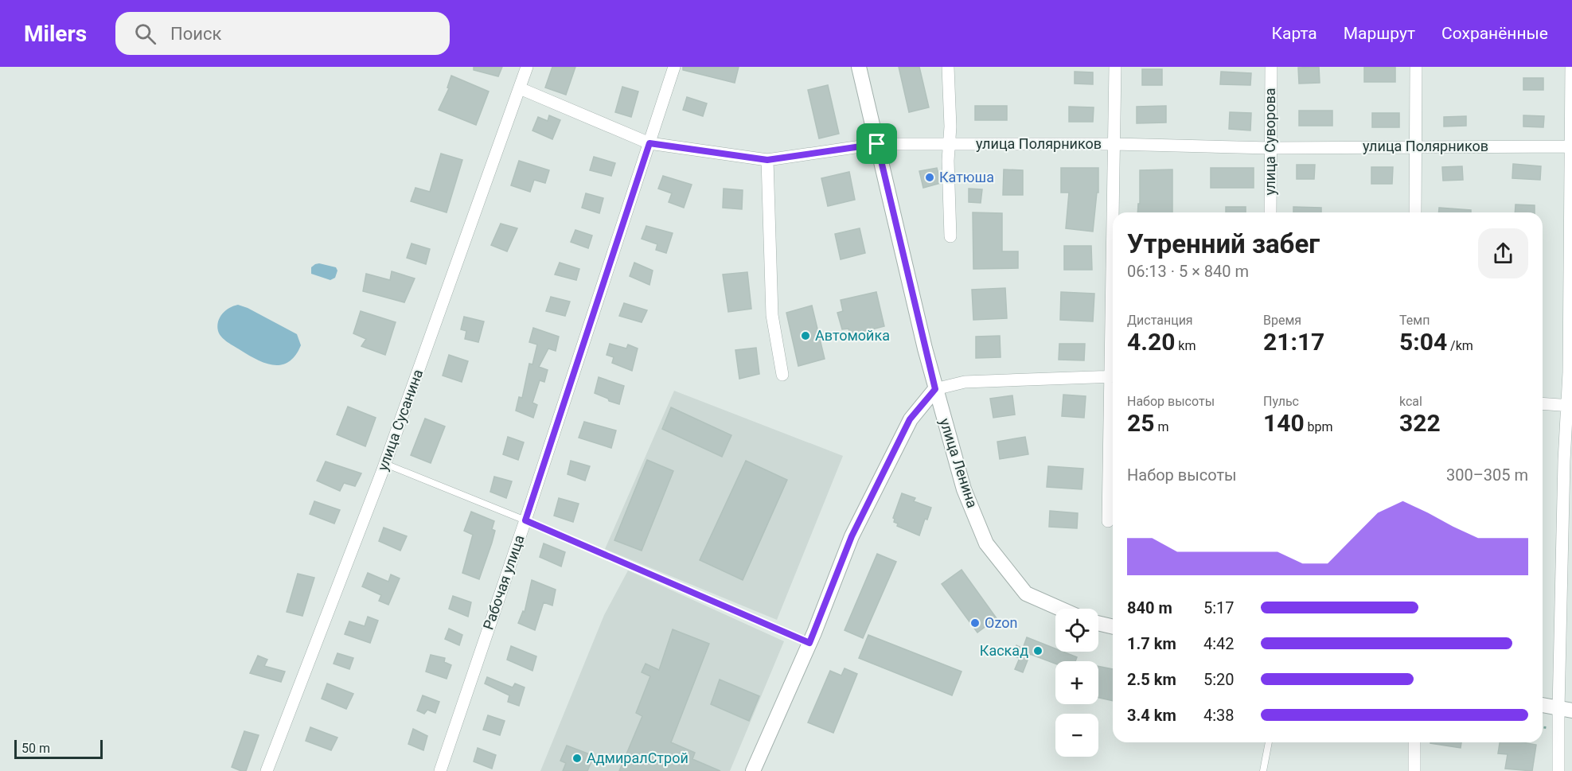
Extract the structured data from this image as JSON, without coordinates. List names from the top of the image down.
{
  "streets": {
    "street": [
      "улица Суворова",
      "улица Полярников",
      "улица Сусанина",
      "улица Ленина",
      "Рабочая улица"
    ]
  },
  "crossings": [
    ["улица Суворова", "улица Полярников"],
    ["улица Полярников", "улица Сусанина"],
    ["улица Полярников", "улица Ленина"],
    ["улица Полярников", "Рабочая улица"]
  ],
  "places": [
    "Катюша",
    "Автомойка",
    "Ozon",
    "Каскад",
    "АдмиралСтрой"
  ],
  "scale_bar": "50 m",
  "page": {
    "header": "Milers",
    "search": "Поиск",
    "nav": ["Карта", "Маршрут", "Сохранённые"],
    "heading": ["Утренний забег", "06:13 · 5 × 840 m"],
    "stats": [
      ["Дистанция", "4.20 km"],
      ["Время", "21:17"],
      ["Темп", "5:04 /km"],
      ["Набор высоты", "25 m"],
      ["Пульс", "140 bpm"],
      ["kcal", "322"]
    ],
    "chart": ["Набор высоты", "300–305 m"],
    "list": [
      {
        "name": "840 m",
        "note": "5:17"
      },
      {
        "name": "1.7 km",
        "note": "4:42"
      },
      {
        "name": "2.5 km",
        "note": "5:20"
      },
      {
        "name": "3.4 km",
        "note": "4:38"
      }
    ],
    "map_buttons": ["+", "−"],
    "scale": "50 m"
  }
}
